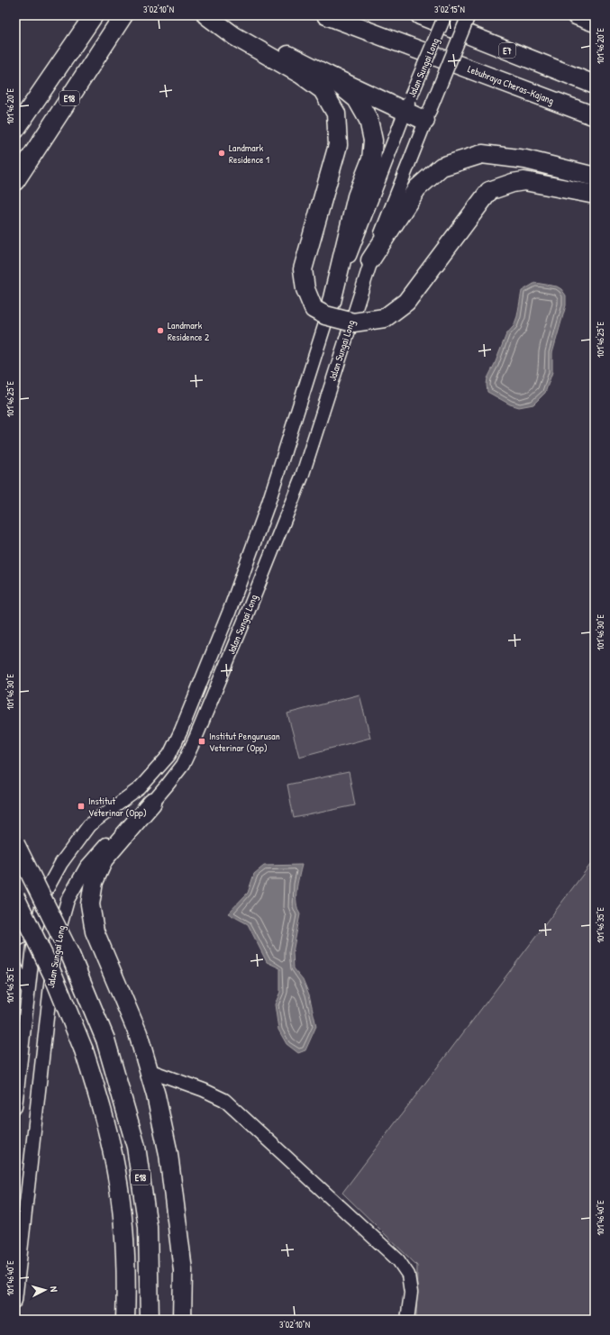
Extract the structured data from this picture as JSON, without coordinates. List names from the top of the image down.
{
  "streets": {
    "highway": ["E7", "Lebuhraya Cheras–Kajang", "E18"],
    "street": ["Jalan Sungai Long"]
  },
  "places": {
    "other": ["Landmark Residence 1", "Landmark Residence 2"],
    "transit": ["Institut Pengurusan Veterinar (Opp)", "Institut Veterinar (Opp)"]
  },
  "north": "right",
  "coordinates": [
    "3°02'10\"N",
    "3°02'15\"N",
    "101°46'20\"E",
    "101°46'25\"E",
    "101°46'30\"E",
    "101°46'35\"E",
    "101°46'40\"E"
  ]
}
